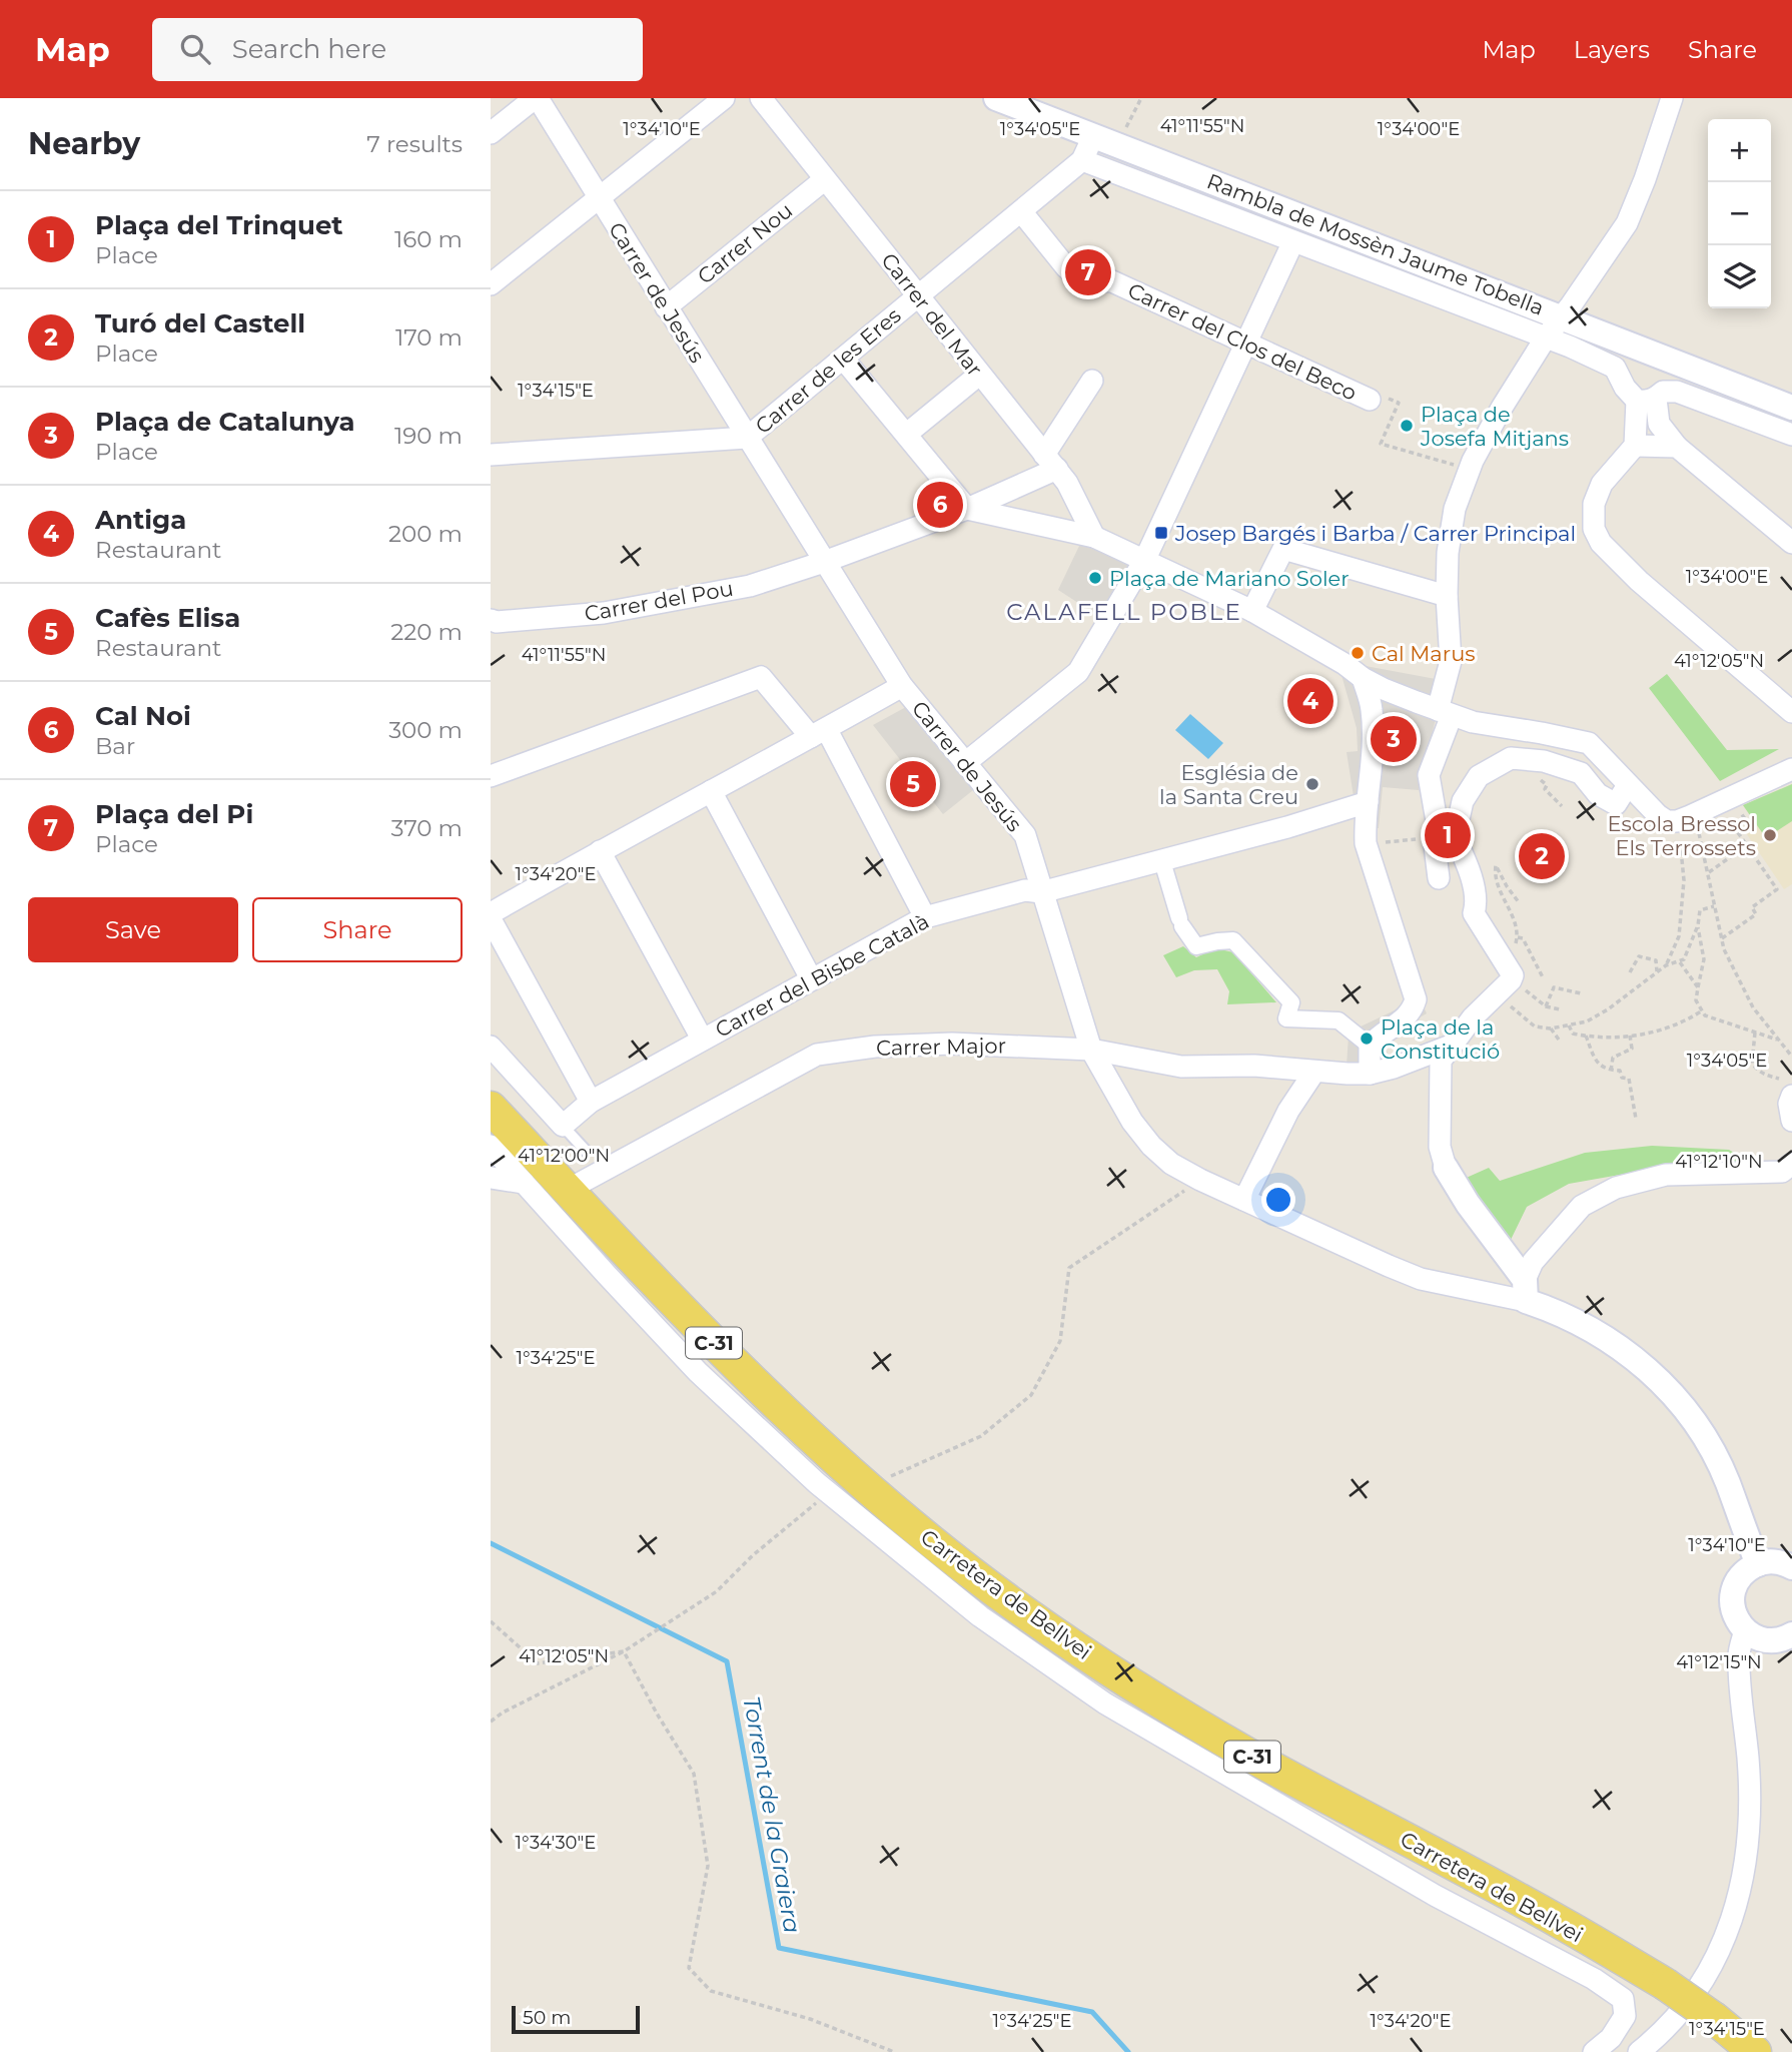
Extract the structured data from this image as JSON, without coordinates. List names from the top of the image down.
{
  "streets": {
    "main road": ["C-31", "Carretera de Bellvei"],
    "street": [
      "Carrer Nou",
      "Rambla de Mossèn Jaume Tobella",
      "Carrer de Jesús",
      "Carrer del Mar",
      "Carrer del Clos del Beco",
      "Carrer de les Eres",
      "Carrer del Pou",
      "Carrer del Bisbe Català",
      "Carrer Major"
    ]
  },
  "crossings": [
    ["Carrer Nou", "Carrer de Jesús"],
    ["Carrer Nou", "Carrer del Mar"],
    ["Rambla de Mossèn Jaume Tobella", "Carrer de les Eres"],
    ["Carrer de Jesús", "Carrer de les Eres"],
    ["Carrer de Jesús", "Carrer del Pou"],
    ["Carrer de Jesús", "Carrer del Bisbe Català"],
    ["Carrer de Jesús", "Carrer Major"],
    ["Carrer del Mar", "Carrer de les Eres"],
    ["Carrer del Mar", "Carrer del Pou"],
    ["Carrer del Clos del Beco", "Carrer de les Eres"],
    ["Carrer Major", "Carretera de Bellvei"]
  ],
  "districts": ["CALAFELL POBLE"],
  "water": ["Torrent de la Graiera"],
  "places": {
    "other": [
      "Plaça de Josefa Mitjans",
      "Plaça de Mariano Soler",
      "Cal Marus",
      "Església de la Santa Creu",
      "Escola Bressol Els Terrossets",
      "Plaça de la Constitució"
    ],
    "transit": ["Josep Bargés i Barba / Carrer Principal"]
  },
  "scale_bar": "50 m",
  "page": {
    "header": "Map",
    "search": "Search here",
    "nav": ["Map", "Layers", "Share"],
    "heading": ["Nearby", "7 results"],
    "map_buttons": ["+", "−"],
    "list": [
      {
        "mark": "1",
        "name": "Plaça del Trinquet",
        "note": "Place",
        "value": "160 m"
      },
      {
        "mark": "2",
        "name": "Turó del Castell",
        "note": "Place",
        "value": "170 m"
      },
      {
        "mark": "3",
        "name": "Plaça de Catalunya",
        "note": "Place",
        "value": "190 m"
      },
      {
        "mark": "4",
        "name": "Antiga",
        "note": "Restaurant",
        "value": "200 m"
      },
      {
        "mark": "5",
        "name": "Cafès Elisa",
        "note": "Restaurant",
        "value": "220 m"
      },
      {
        "mark": "6",
        "name": "Cal Noi",
        "note": "Bar",
        "value": "300 m"
      },
      {
        "mark": "7",
        "name": "Plaça del Pi",
        "note": "Place",
        "value": "370 m"
      }
    ],
    "pins": [
      "7",
      "6",
      "4",
      "3",
      "5",
      "1",
      "2"
    ],
    "buttons": ["Save", "Share"],
    "scale": "50 m"
  },
  "coordinates": [
    "41°11'55\"N",
    "1°34'05\"E",
    "1°34'00\"E",
    "1°34'10\"E",
    "1°34'15\"E",
    "41°12'05\"N",
    "1°34'20\"E",
    "41°12'00\"N",
    "41°12'10\"N",
    "1°34'25\"E",
    "41°12'15\"N",
    "1°34'30\"E"
  ]
}
